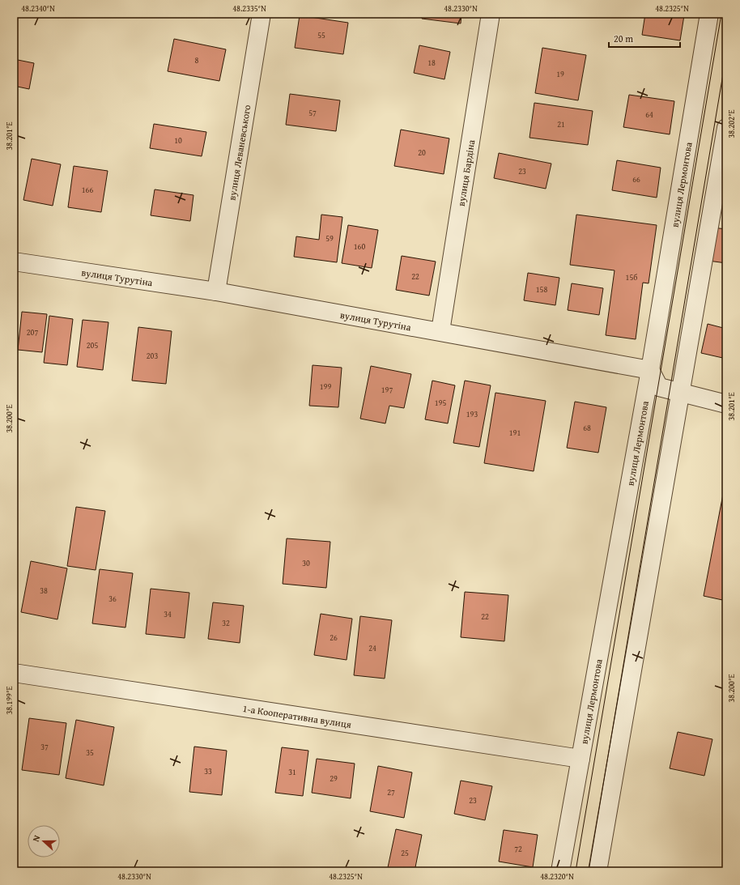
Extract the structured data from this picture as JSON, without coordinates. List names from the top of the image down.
{
  "streets": {
    "street": [
      "вулиця Леваневського",
      "вулиця Бардіна",
      "вулиця Лермонтова",
      "вулиця Турутіна",
      "1-а Кооперативна вулиця"
    ]
  },
  "crossings": [
    ["вулиця Леваневського", "вулиця Турутіна"],
    ["вулиця Бардіна", "вулиця Турутіна"],
    ["вулиця Лермонтова", "вулиця Турутіна"],
    ["вулиця Лермонтова", "1-а Кооперативна вулиця"]
  ],
  "house_numbers": [
    "55",
    "8",
    "18",
    "19",
    "57",
    "64",
    "21",
    "10",
    "20",
    "23",
    "66",
    "166",
    "59",
    "160",
    "22",
    "15б",
    "158",
    "207",
    "205",
    "203",
    "199",
    "197",
    "195",
    "193",
    "68",
    "191",
    "30",
    "38",
    "36",
    "34",
    "22",
    "32",
    "26",
    "24",
    "37",
    "35",
    "33",
    "31",
    "29",
    "27",
    "23",
    "72",
    "25"
  ],
  "scale_bar": "20 m",
  "north": "left",
  "coordinates": [
    "48.2340°N",
    "48.2335°N",
    "48.2330°N",
    "48.2325°N",
    "38.202°E",
    "38.201°E",
    "38.200°E",
    "38.199°E",
    "48.2320°N"
  ]
}
